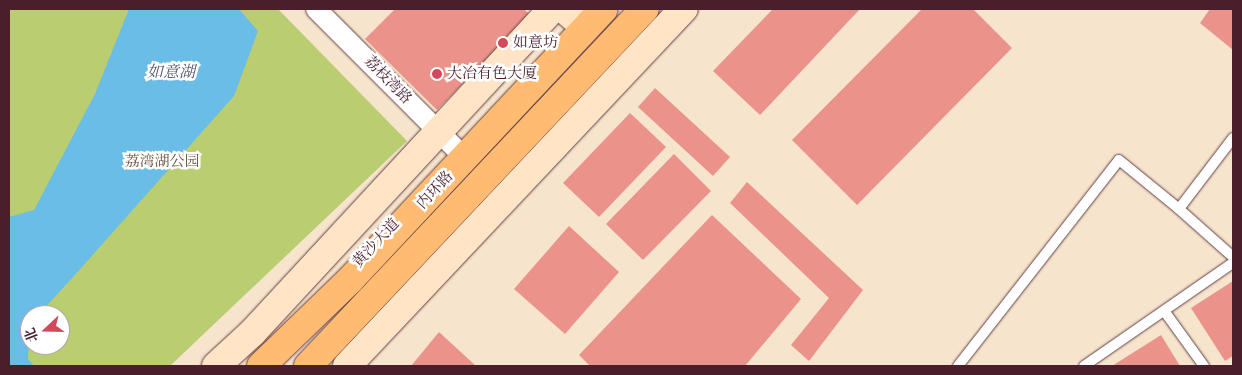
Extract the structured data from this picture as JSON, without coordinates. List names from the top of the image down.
{
  "streets": {
    "highway": ["内环路", "黄沙大道"],
    "street": ["荔枝湾路"]
  },
  "crossings": [
    ["荔枝湾路", "黄沙大道"]
  ],
  "water": ["如意湖"],
  "parks": ["荔湾湖公园"],
  "places": ["如意坊", "大冶有色大厦"],
  "north": "left"
}
